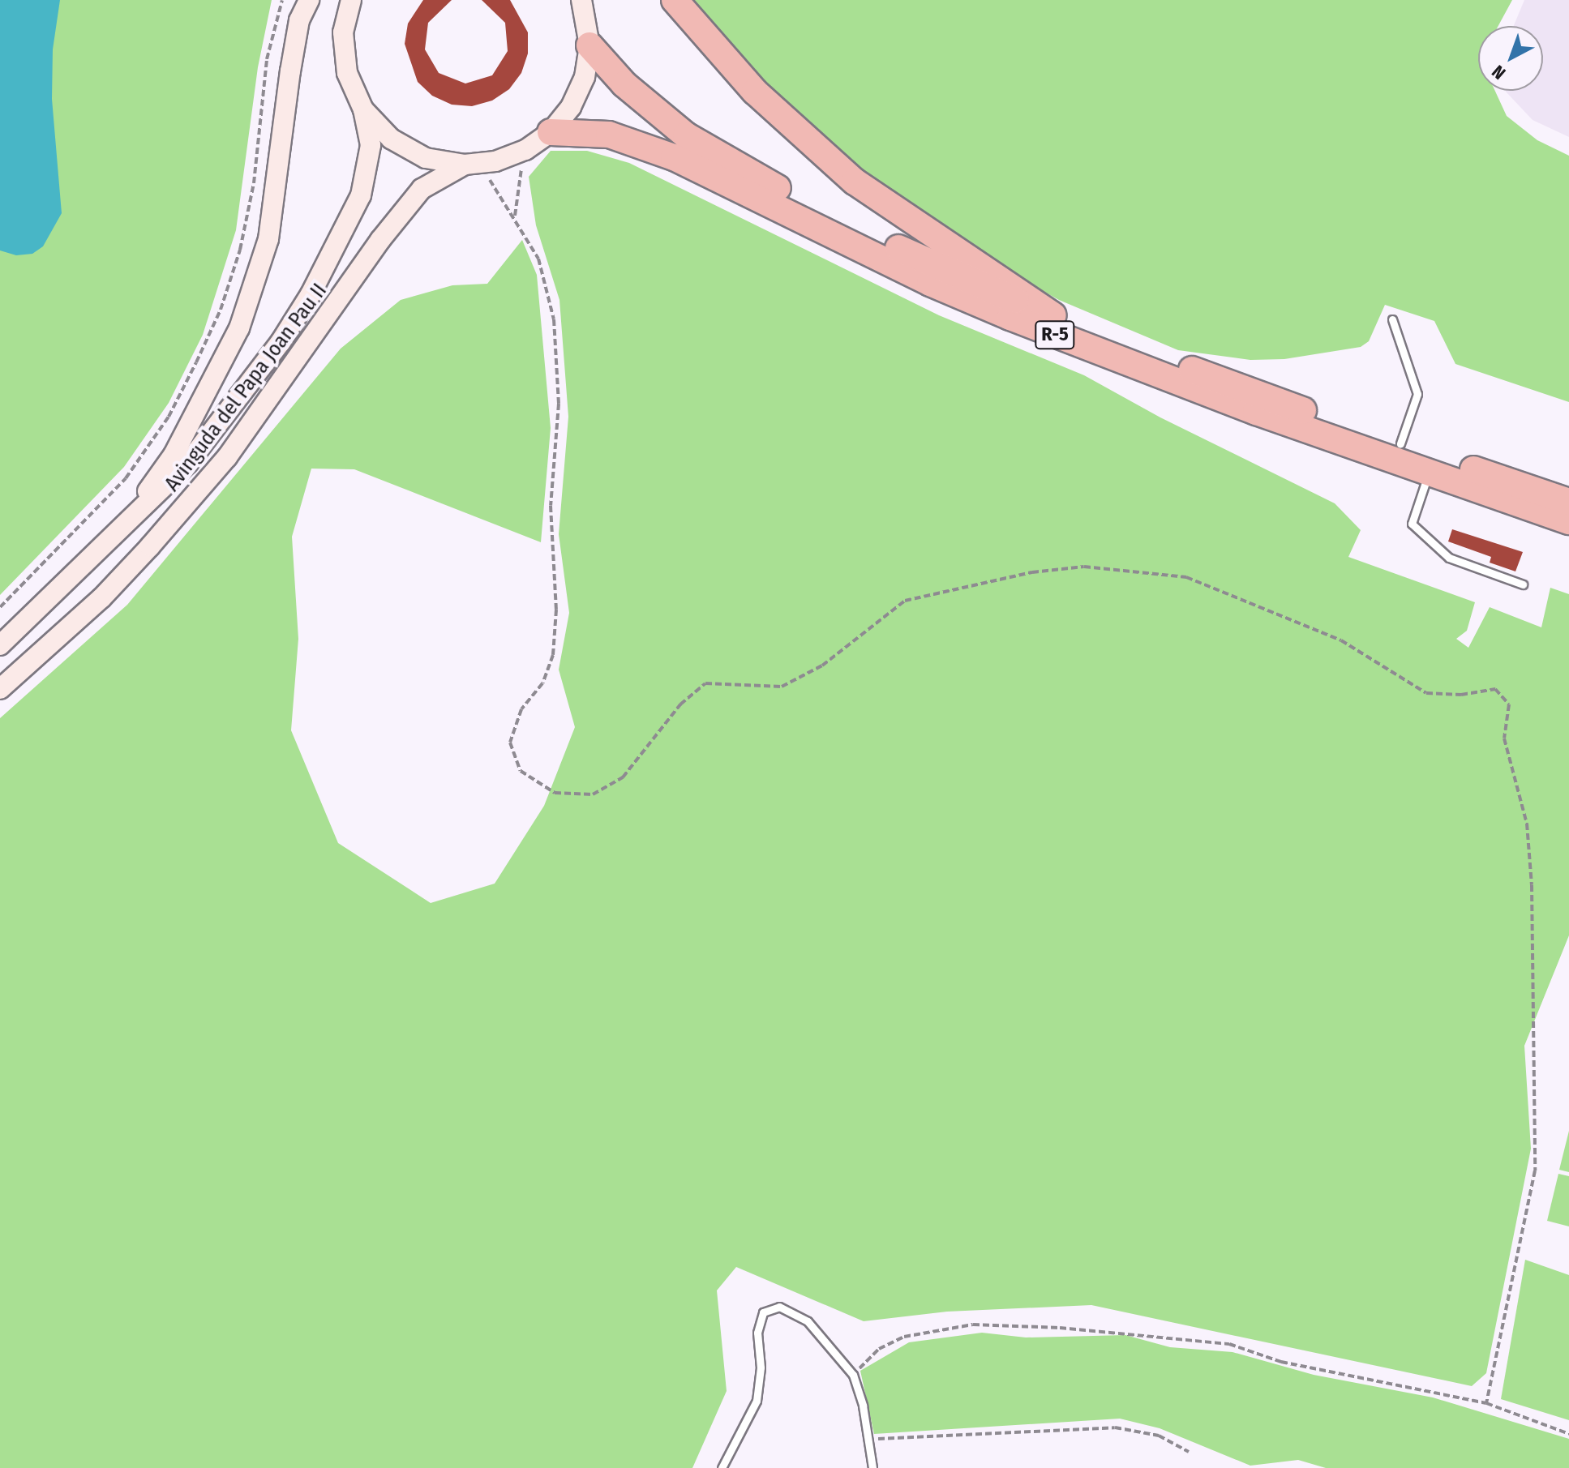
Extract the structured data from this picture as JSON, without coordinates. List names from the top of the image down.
{
  "streets": {
    "highway": ["R-5"],
    "main road": ["Avinguda del Papa Joan Pau II"]
  },
  "north": "bottom left"
}
